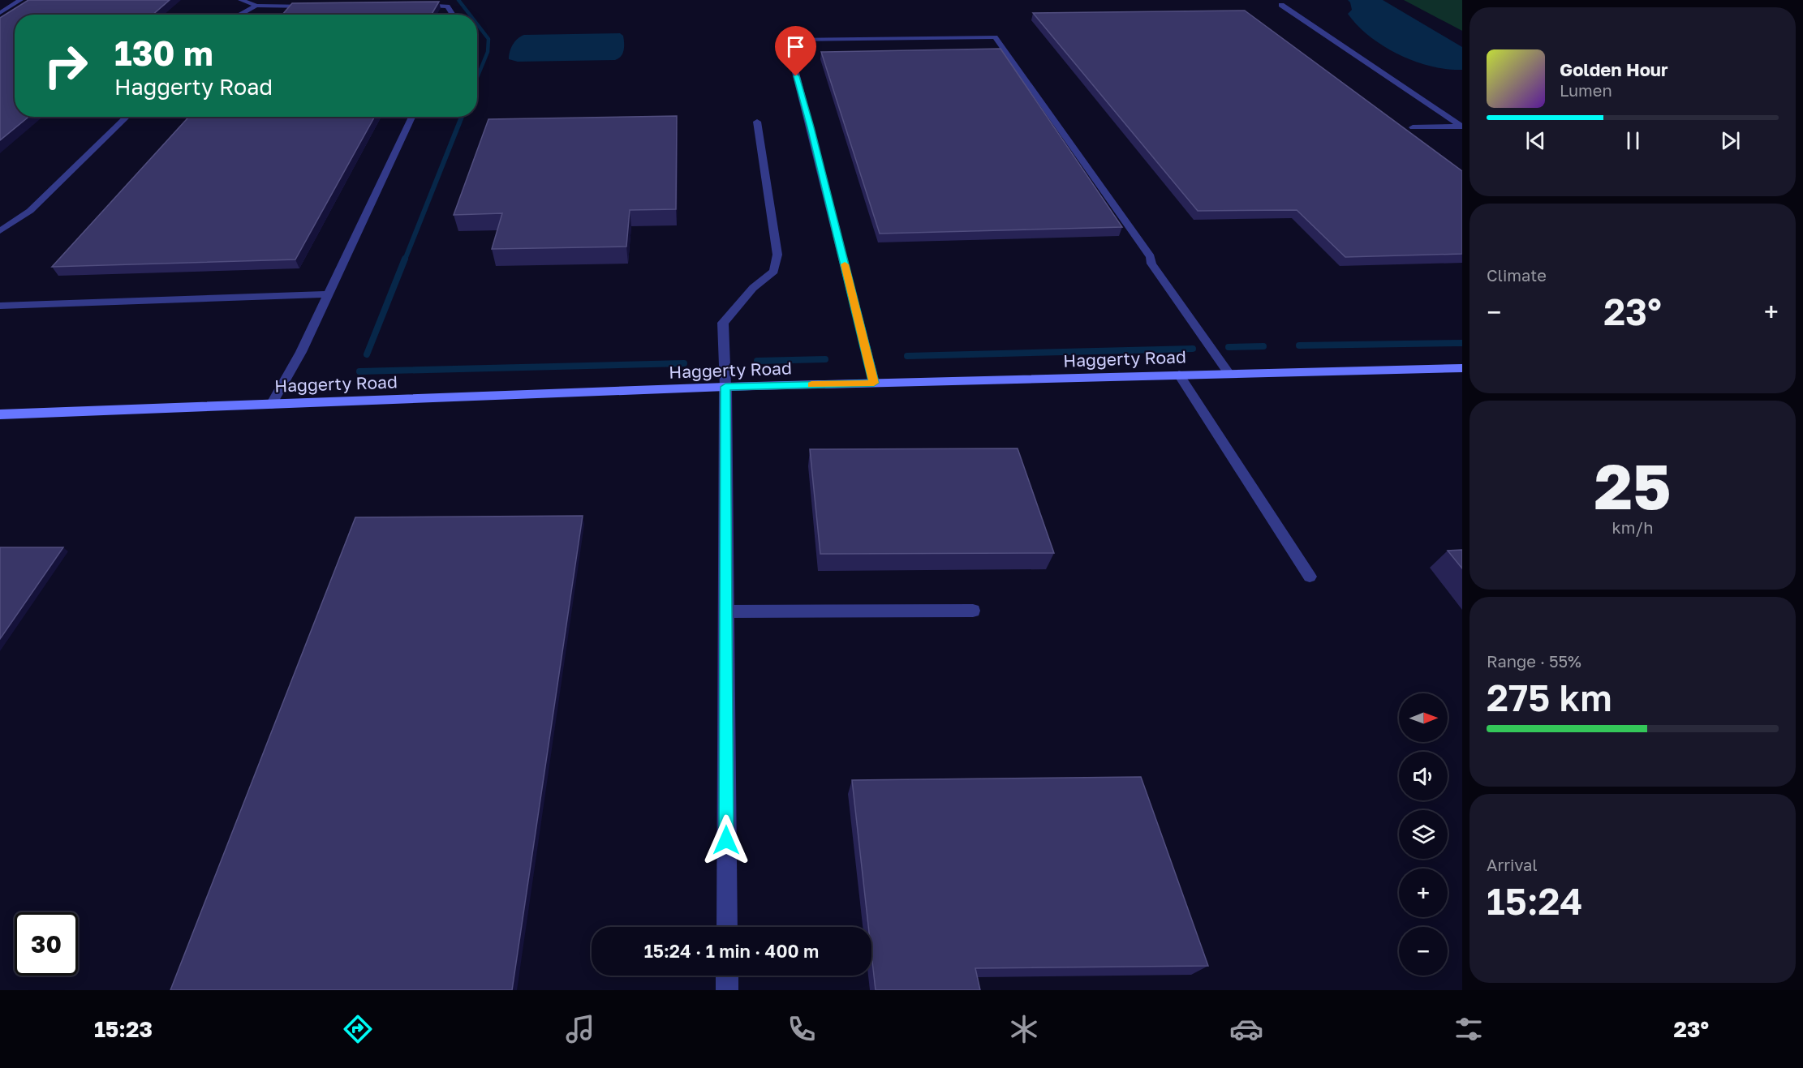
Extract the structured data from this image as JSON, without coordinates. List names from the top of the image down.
{
  "streets": {
    "main road": ["Haggerty Road"]
  },
  "north": "right",
  "page": {
    "turn": ["130 m", "Haggerty Road"],
    "song": ["Golden Hour", "Lumen"],
    "tile": [
      "Climate",
      ["25", "km/h"],
      ["Range · 55%", "275 km"],
      ["Arrival", "15:24"]
    ],
    "heat": ["−", "23°", "+"],
    "map_buttons": ["+", "−"],
    "limit": "30",
    "trip": "15:24 · 1 min · 400 m",
    "tabs": ["15:23", "23°"]
  }
}
